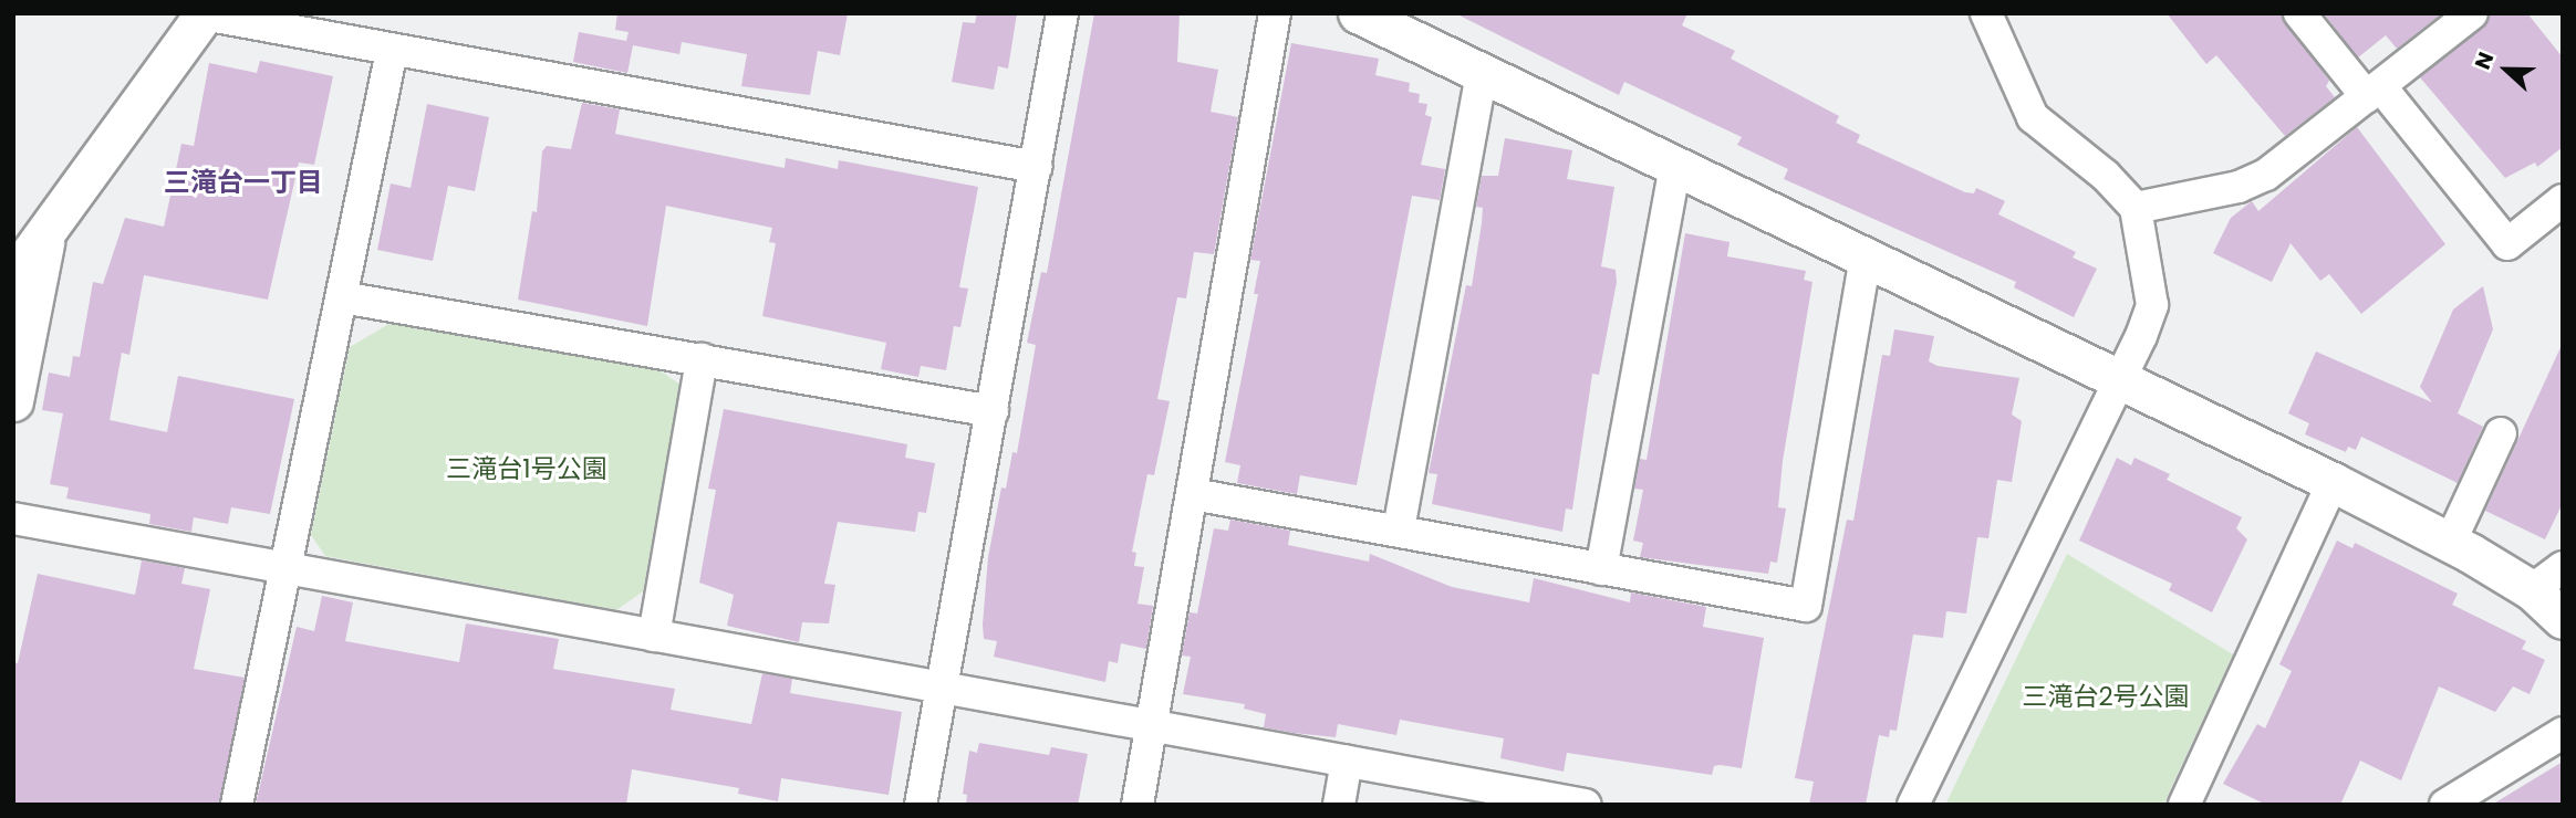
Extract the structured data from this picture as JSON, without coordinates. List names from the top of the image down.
{
  "districts": ["三滝台一丁目"],
  "parks": ["三滝台1号公園", "三滝台2号公園"],
  "north": "left"
}
